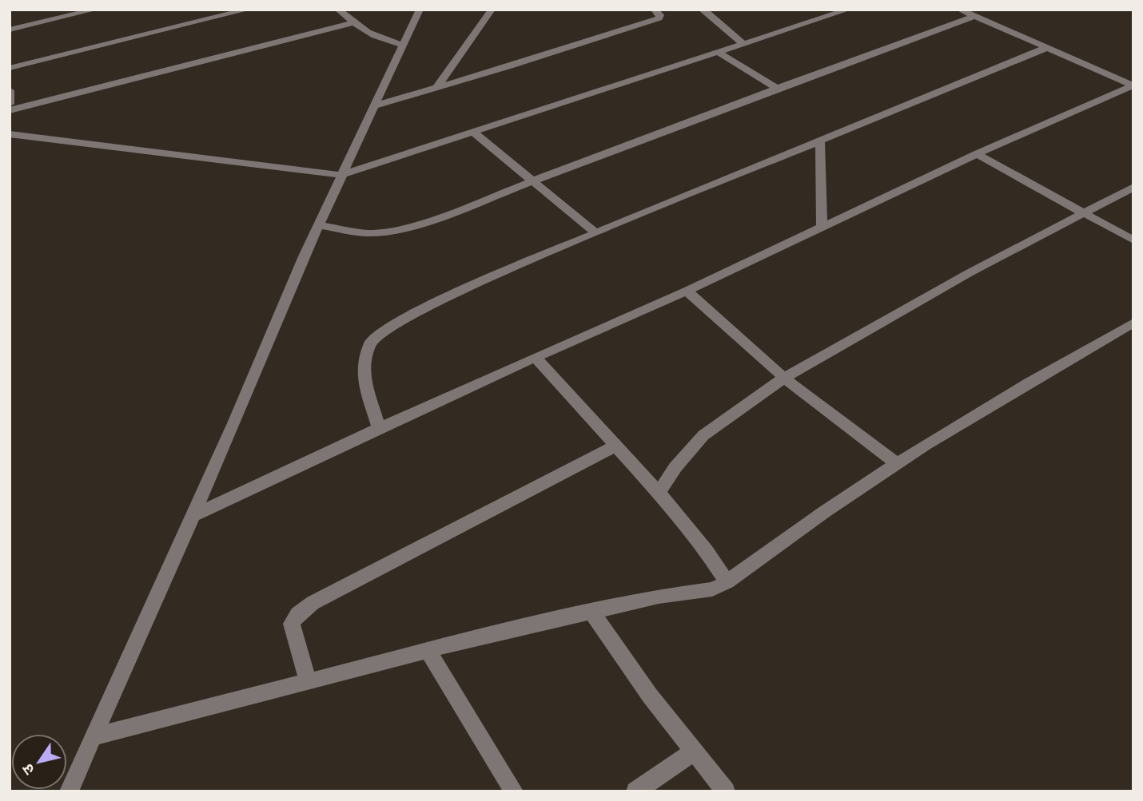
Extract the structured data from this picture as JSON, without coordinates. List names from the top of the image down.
{
  "north": "bottom left"
}
